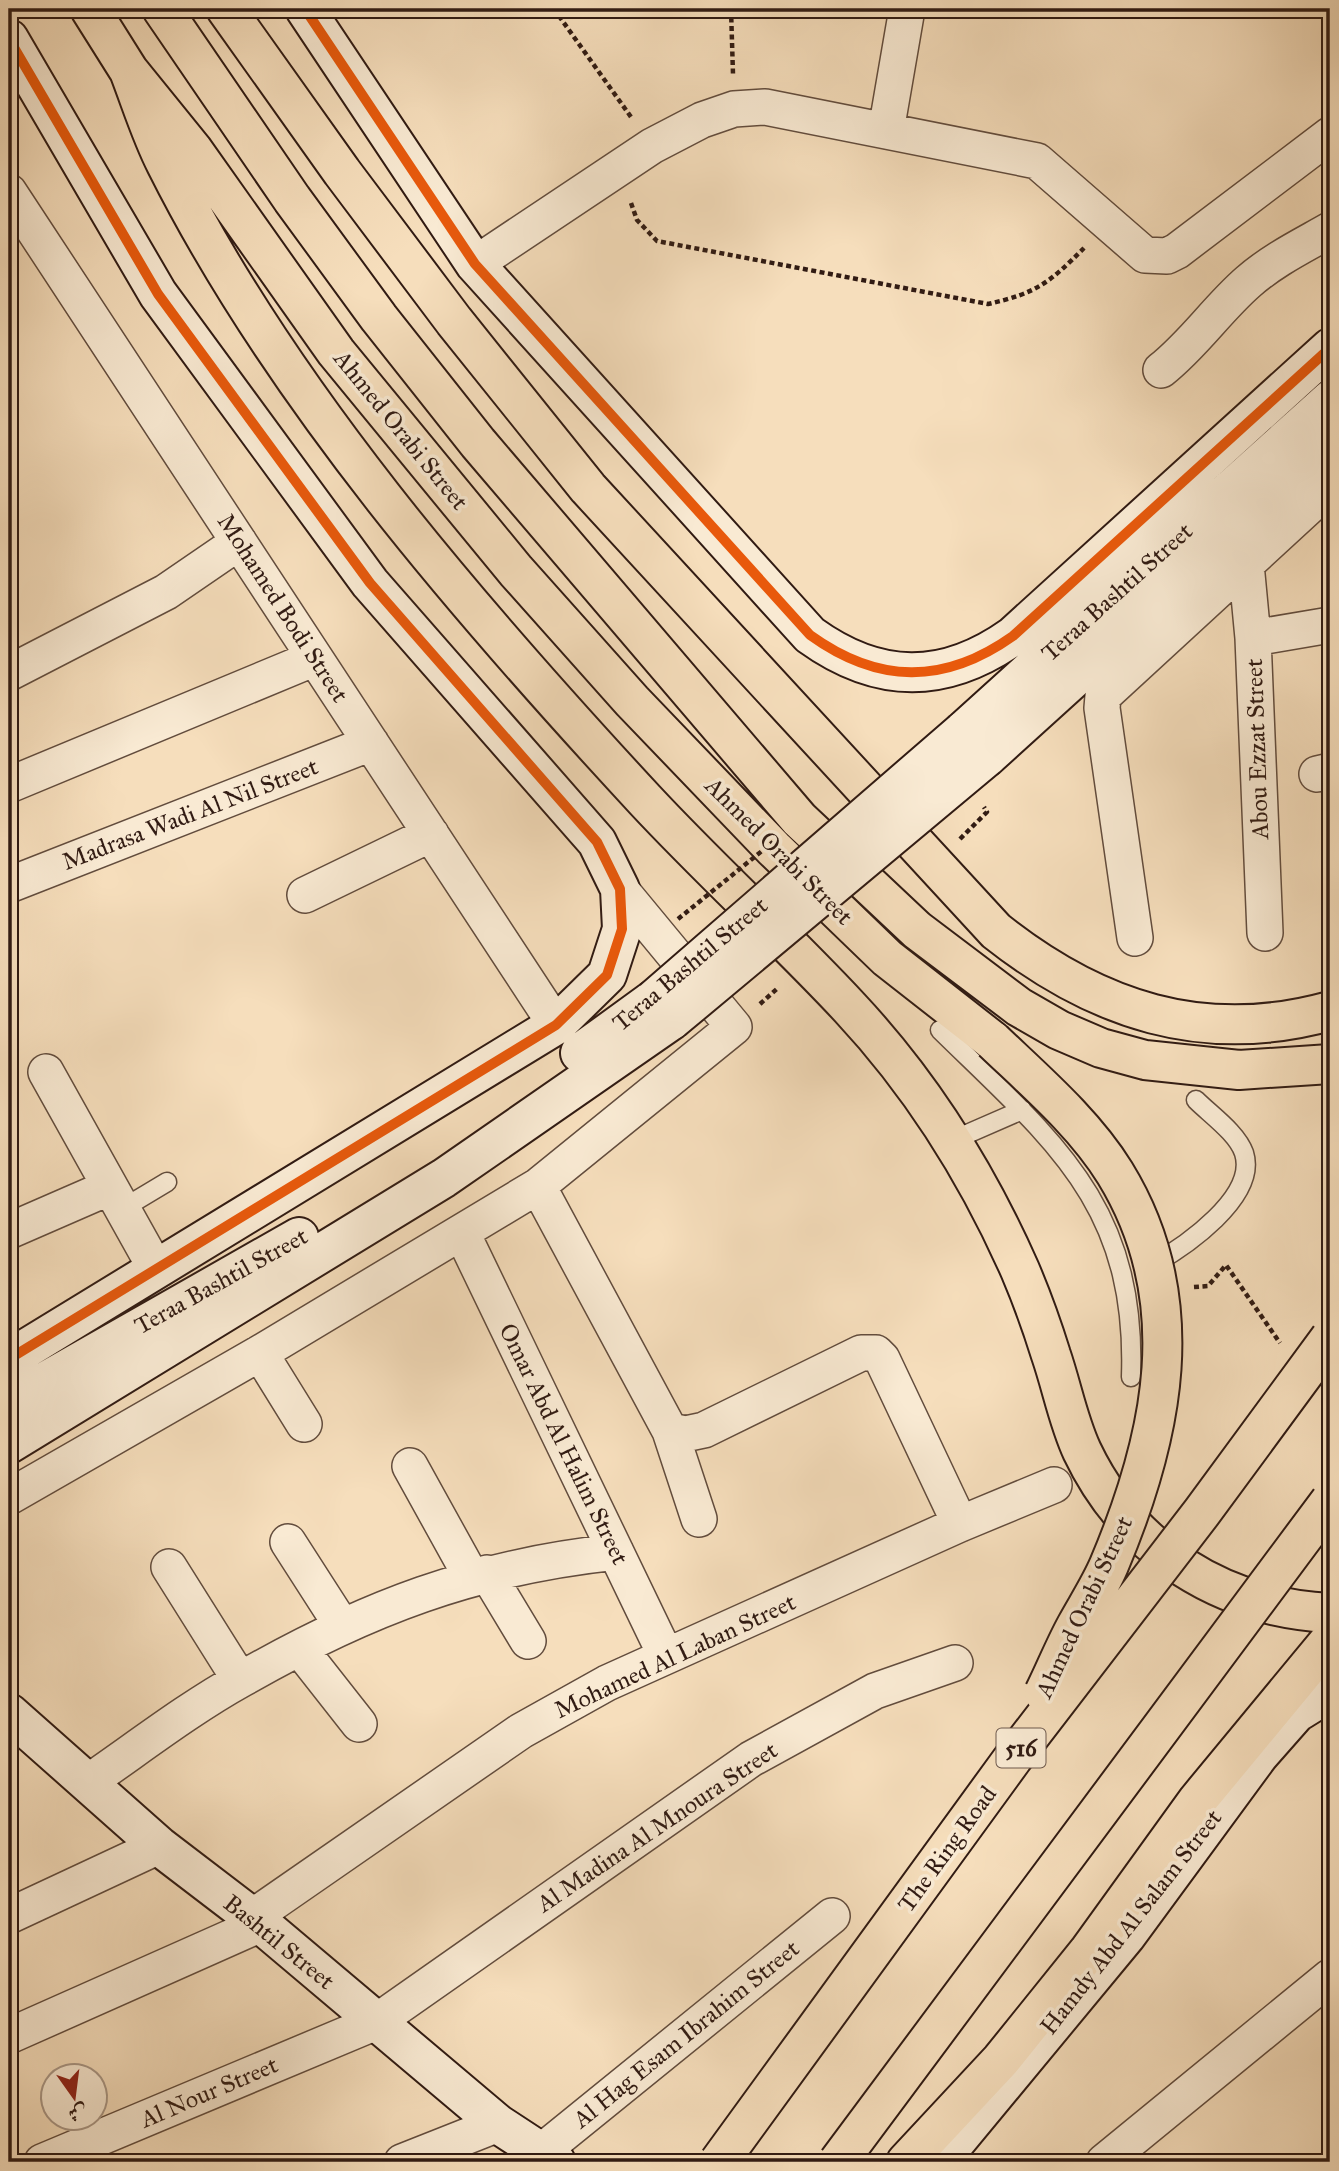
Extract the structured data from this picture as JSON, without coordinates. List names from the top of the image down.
{
  "streets": {
    "highway": ["Ahmed Orabi Street", "516", "The Ring Road"],
    "street": [
      "Teraa Bashtil Street",
      "Mohamed Bodi Street",
      "Abou Ezzat Street",
      "Madrasa Wadi Al Nil Street",
      "Omar Abd Al Halim Street",
      "Mohamed Al Laban Street",
      "Al Madina Al Mnoura Street",
      "Hamdy Abd Al Salam Street",
      "Bashtil Street",
      "Al Hag Esam Ibrahim Street",
      "Al Nour Street"
    ]
  },
  "crossings": [
    ["Ahmed Orabi Street", "The Ring Road"],
    ["Mohamed Bodi Street", "Madrasa Wadi Al Nil Street"],
    ["Omar Abd Al Halim Street", "Mohamed Al Laban Street"],
    ["Mohamed Al Laban Street", "Bashtil Street"],
    ["Al Madina Al Mnoura Street", "Bashtil Street"],
    ["Al Madina Al Mnoura Street", "Al Nour Street"],
    ["Bashtil Street", "Al Hag Esam Ibrahim Street"],
    ["Bashtil Street", "Al Nour Street"]
  ],
  "north": "bottom"
}
